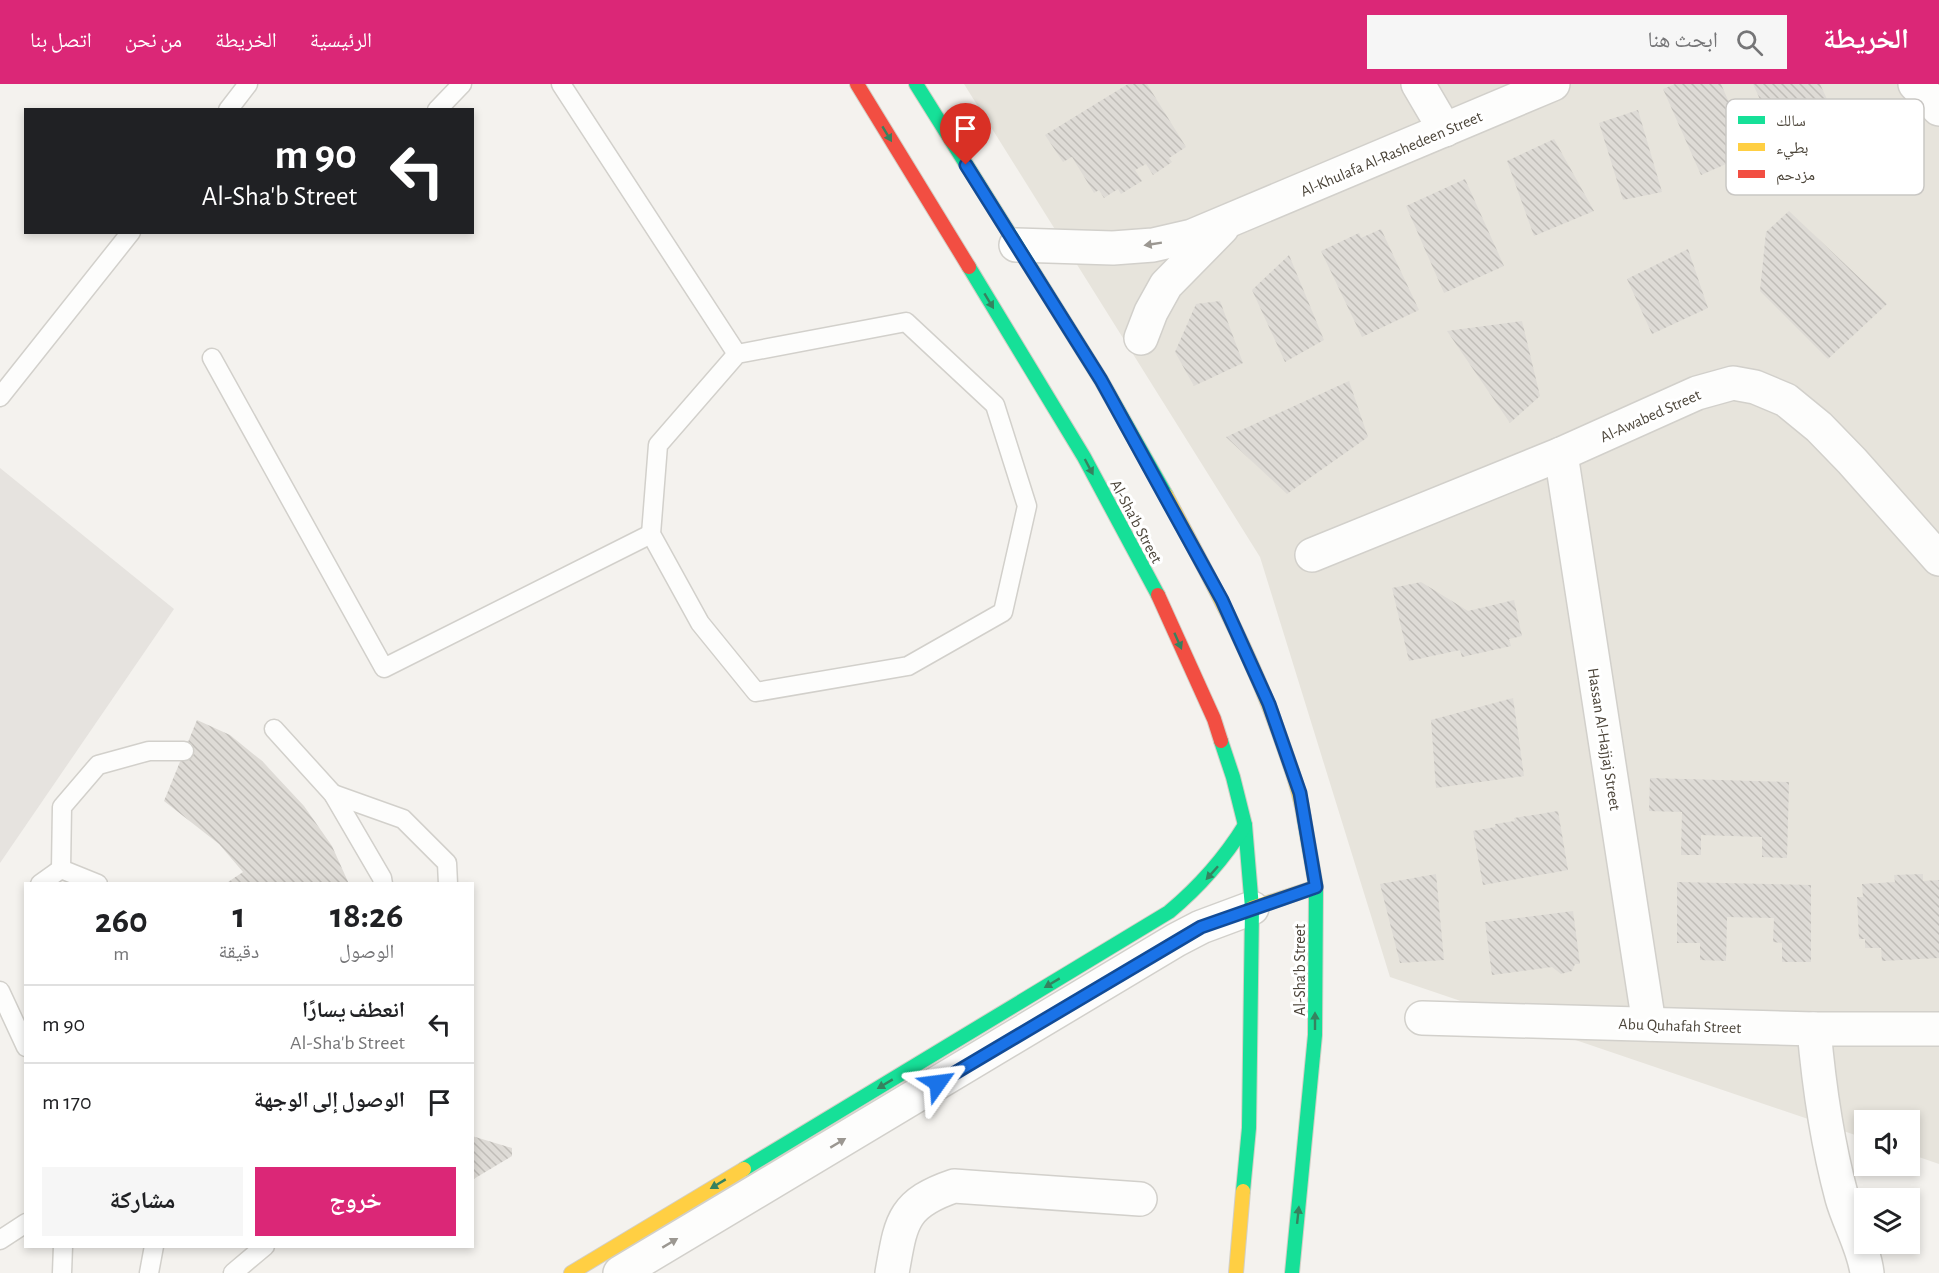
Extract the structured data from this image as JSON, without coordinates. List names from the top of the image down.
{
  "streets": {
    "street": [
      "Al-Khulafa Al-Rashedeen Street",
      "Al-Awabed Street",
      "Al-Sha'b Street",
      "Hassan Al-Hajjaj Street",
      "Abu Quhafah Street"
    ]
  },
  "crossings": [
    ["Al-Khulafa Al-Rashedeen Street", "Al-Sha'b Street"],
    ["Al-Awabed Street", "Hassan Al-Hajjaj Street"],
    ["Hassan Al-Hajjaj Street", "Abu Quhafah Street"]
  ],
  "legend": ["سالك", "بطيء", "مزدحم"],
  "page": {
    "header": "الخريطة",
    "search": "ابحث هنا",
    "nav": [
      "الرئيسية",
      "الخريطة",
      "من نحن",
      "اتصل بنا"
    ],
    "turn": ["90 m", "Al-Sha'b Street"],
    "eta": [
      "18:26",
      "الوصول",
      "1",
      "دقيقة",
      "260",
      "m"
    ],
    "list": [
      {
        "name": "انعطف يسارًا",
        "note": "Al-Sha'b Street",
        "value": "90 m"
      },
      {
        "name": "الوصول إلى الوجهة",
        "value": "170 m"
      }
    ],
    "buttons": ["خروج", "مشاركة"]
  }
}
